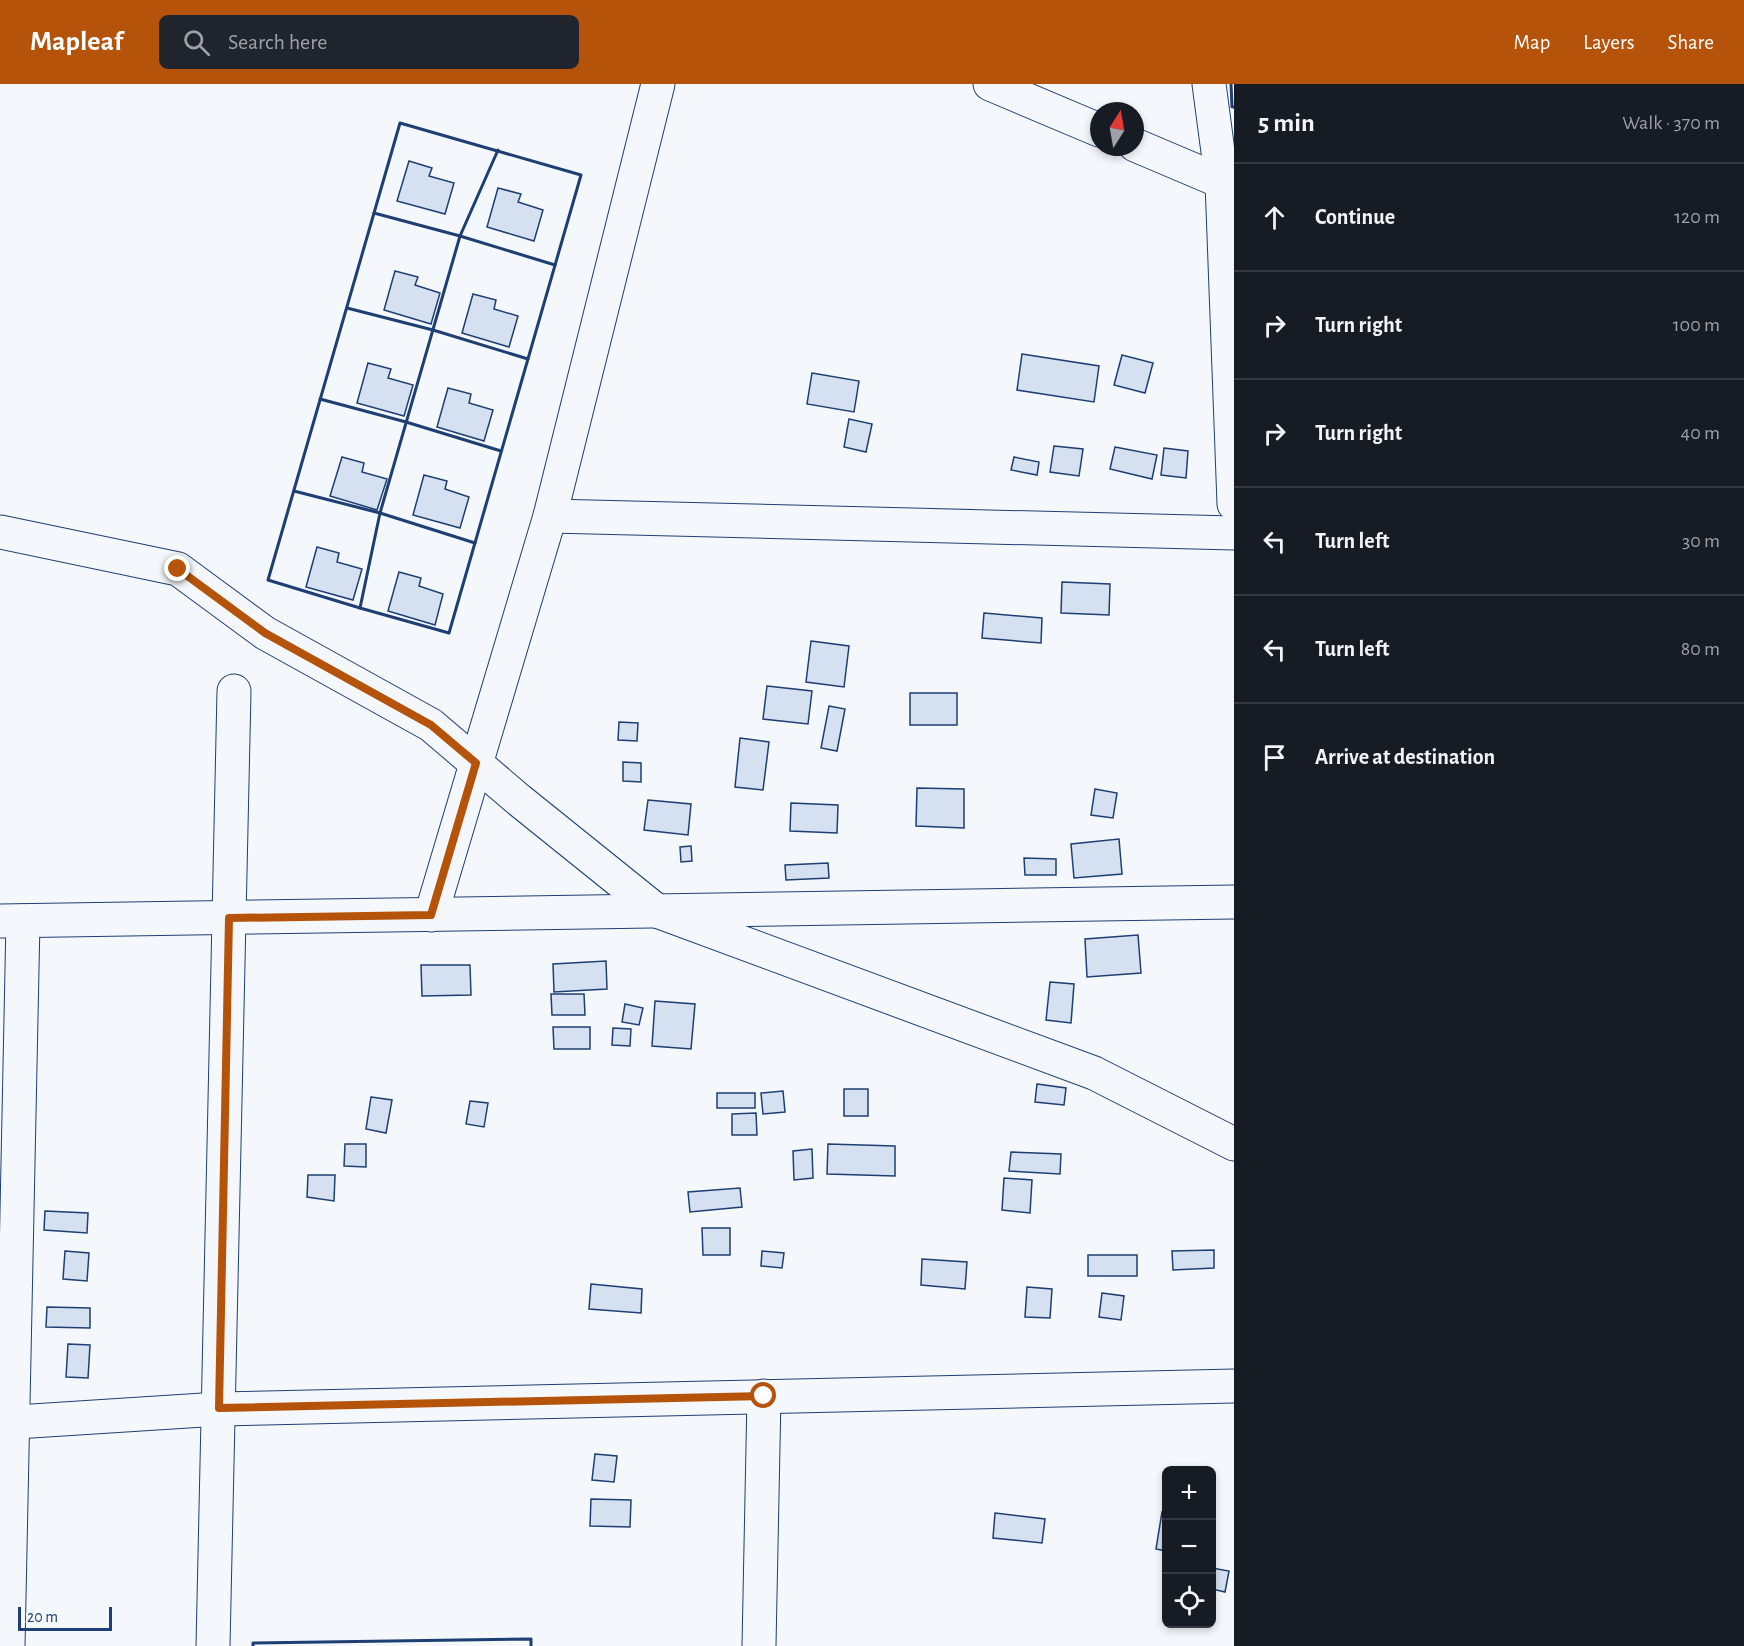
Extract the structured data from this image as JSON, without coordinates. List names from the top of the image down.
{
  "scale_bar": "20 m",
  "north": "top",
  "page": {
    "header": "Mapleaf",
    "search": "Search here",
    "nav": ["Map", "Layers", "Share"],
    "heading": ["5 min", "Walk · 370 m"],
    "list": [
      ["Continue", "120 m"],
      ["Turn right", "100 m"],
      ["Turn right", "40 m"],
      ["Turn left", "30 m"],
      ["Turn left", "80 m"],
      "Arrive at destination"
    ],
    "map_buttons": ["+", "−"],
    "scale": "20 m"
  }
}
